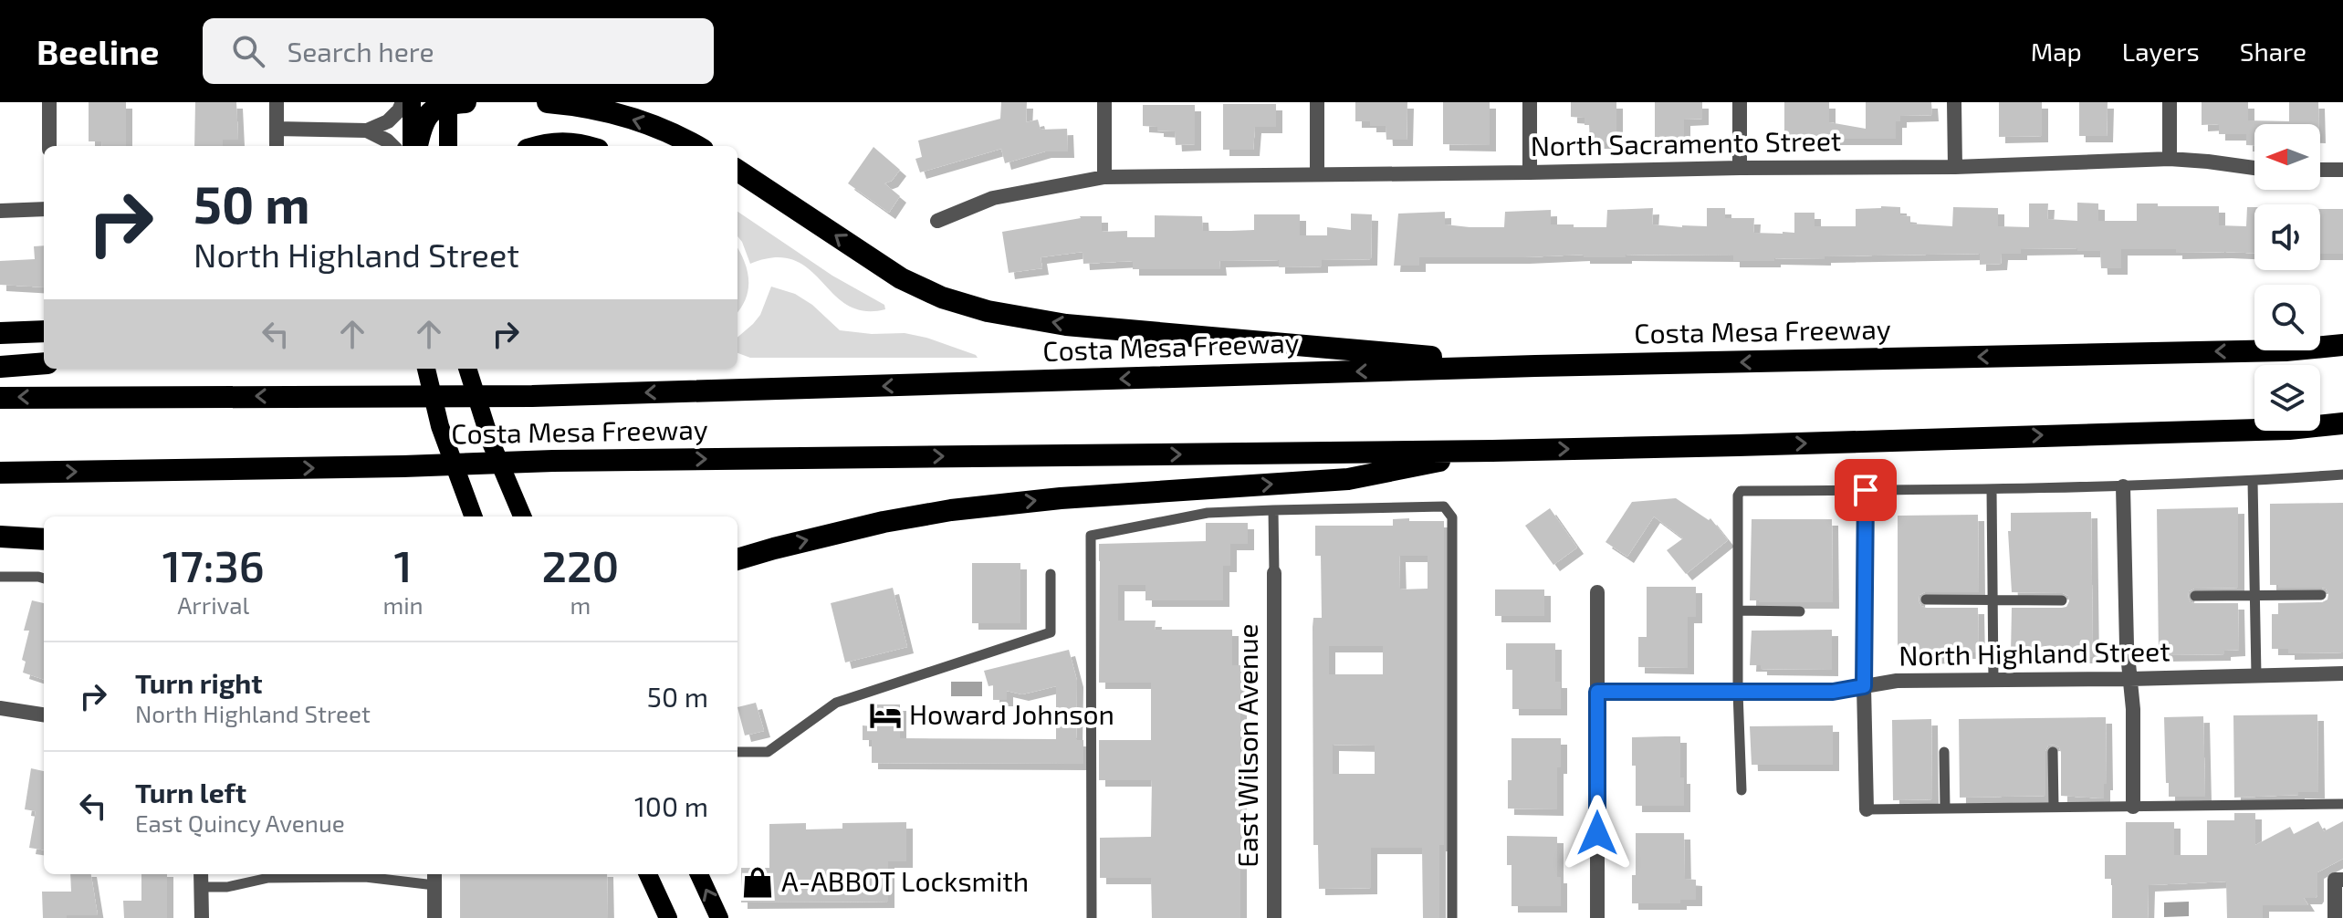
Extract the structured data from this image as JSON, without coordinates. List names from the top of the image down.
{
  "streets": {
    "highway": ["Costa Mesa Freeway"],
    "street": ["North Sacramento Street", "North Highland Street", "East Wilson Avenue"]
  },
  "places": {
    "hotel": ["Howard Johnson"],
    "shop": ["A-ABBOT Locksmith"]
  },
  "north": "left",
  "page": {
    "header": "Beeline",
    "search": "Search here",
    "nav": ["Map", "Layers", "Share"],
    "turn": ["50 m", "North Highland Street"],
    "eta": [
      "17:36",
      "Arrival",
      "1",
      "min",
      "220",
      "m"
    ],
    "list": [
      {
        "name": "Turn right",
        "note": "North Highland Street",
        "value": "50 m"
      },
      {
        "name": "Turn left",
        "note": "East Quincy Avenue",
        "value": "100 m"
      }
    ]
  }
}
